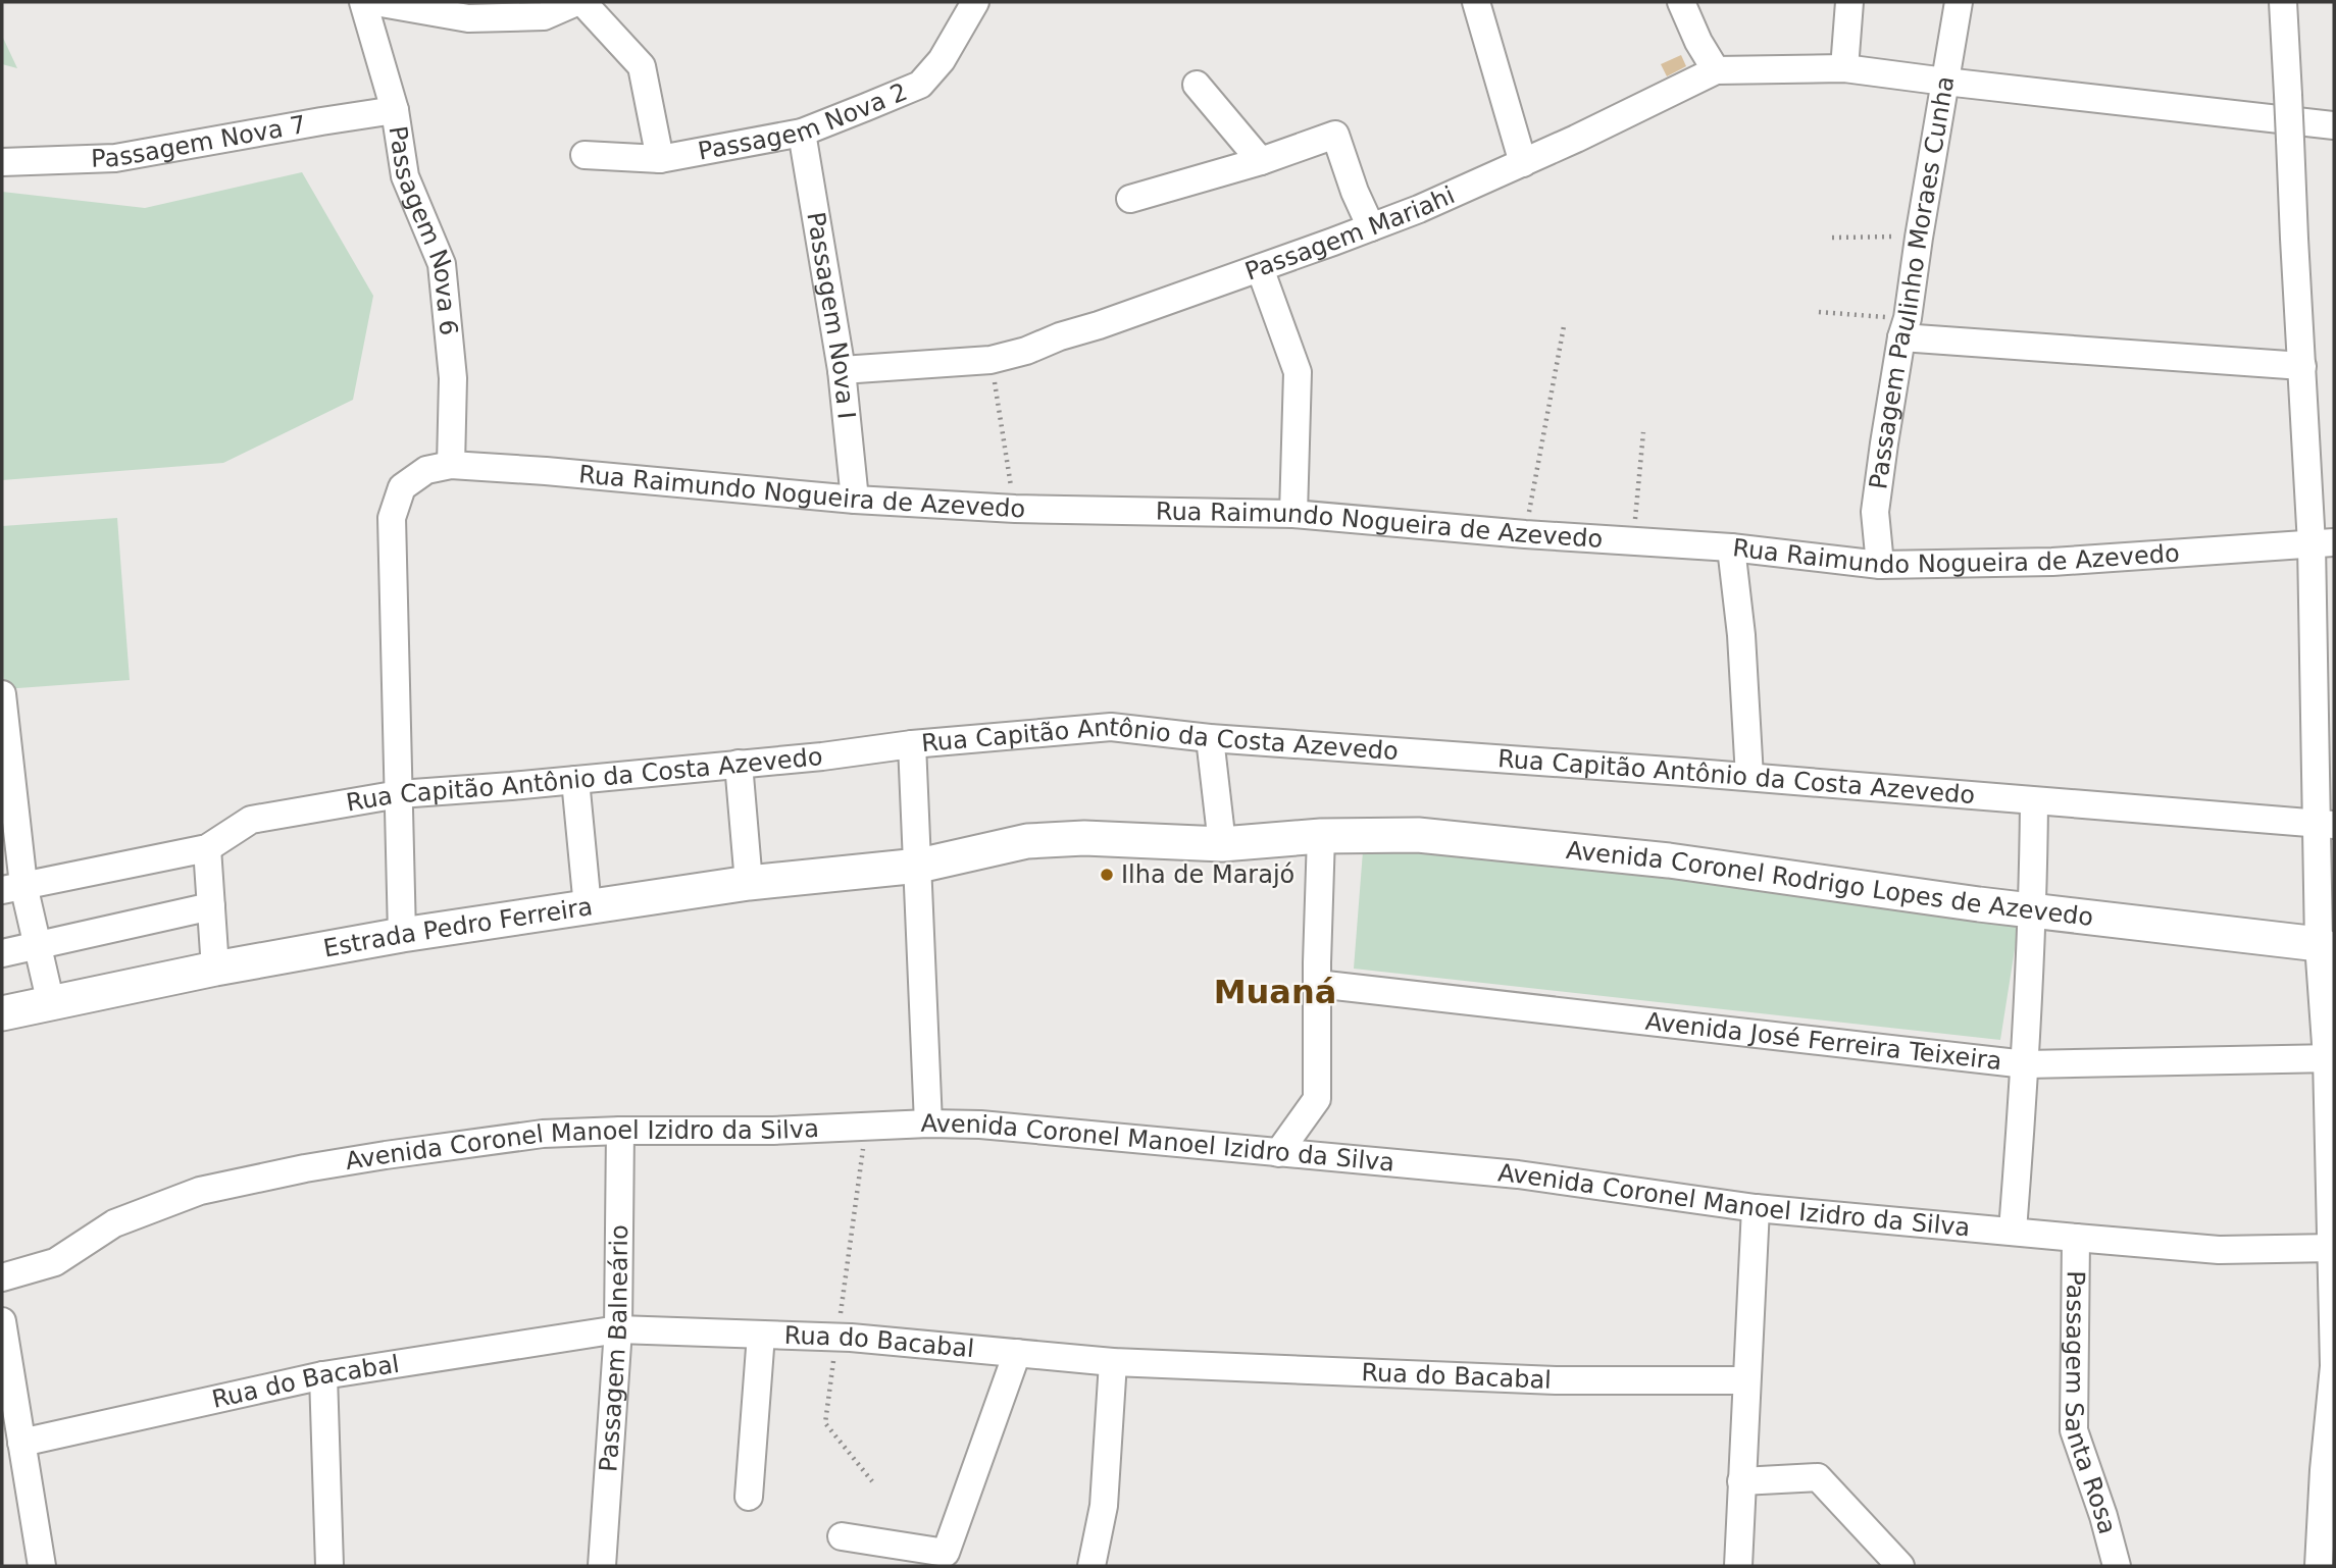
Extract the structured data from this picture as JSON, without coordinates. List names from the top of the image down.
{
  "streets": {
    "main road": ["Avenida Coronel Rodrigo Lopes de Azevedo", "Estrada Pedro Ferreira"],
    "street": [
      "Passagem Nova 2",
      "Passagem Nova 7",
      "Passagem Nova 6",
      "Passagem Mariahi",
      "Passagem Paulinho Moraes Cunha",
      "Passagem Nova I",
      "Rua Raimundo Nogueira de Azevedo",
      "Rua Capitão Antônio da Costa Azevedo",
      "Avenida José Ferreira Teixeira",
      "Avenida Coronel Manoel Izidro da Silva",
      "Rua do Bacabal",
      "Passagem Balneário",
      "Passagem Santa Rosa"
    ]
  },
  "crossings": [
    ["Passagem Nova 2", "Passagem Nova I"],
    ["Passagem Nova 7", "Passagem Nova 6"],
    ["Passagem Nova 6", "Rua Raimundo Nogueira de Azevedo"],
    ["Passagem Mariahi", "Passagem Paulinho Moraes Cunha"],
    ["Passagem Mariahi", "Passagem Nova I"],
    ["Passagem Paulinho Moraes Cunha", "Rua Raimundo Nogueira de Azevedo"],
    ["Passagem Nova I", "Rua Raimundo Nogueira de Azevedo"],
    ["Avenida Coronel Rodrigo Lopes de Azevedo", "Estrada Pedro Ferreira"],
    ["Avenida Coronel Manoel Izidro da Silva", "Passagem Balneário"],
    ["Avenida Coronel Manoel Izidro da Silva", "Passagem Santa Rosa"],
    ["Rua do Bacabal", "Passagem Balneário"]
  ],
  "districts": ["Muaná"],
  "places": ["Ilha de Marajó"]
}
